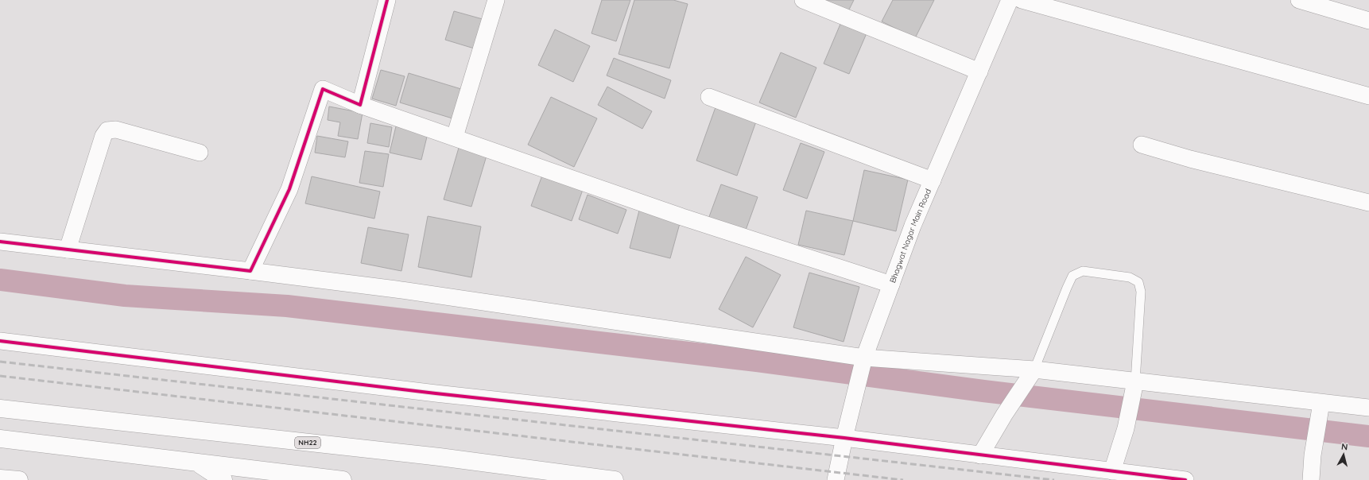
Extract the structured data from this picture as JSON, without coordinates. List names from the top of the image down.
{
  "streets": {
    "main road": ["NH22"],
    "street": ["Bhagwat Nagar Main Road"]
  },
  "north": "top"
}
